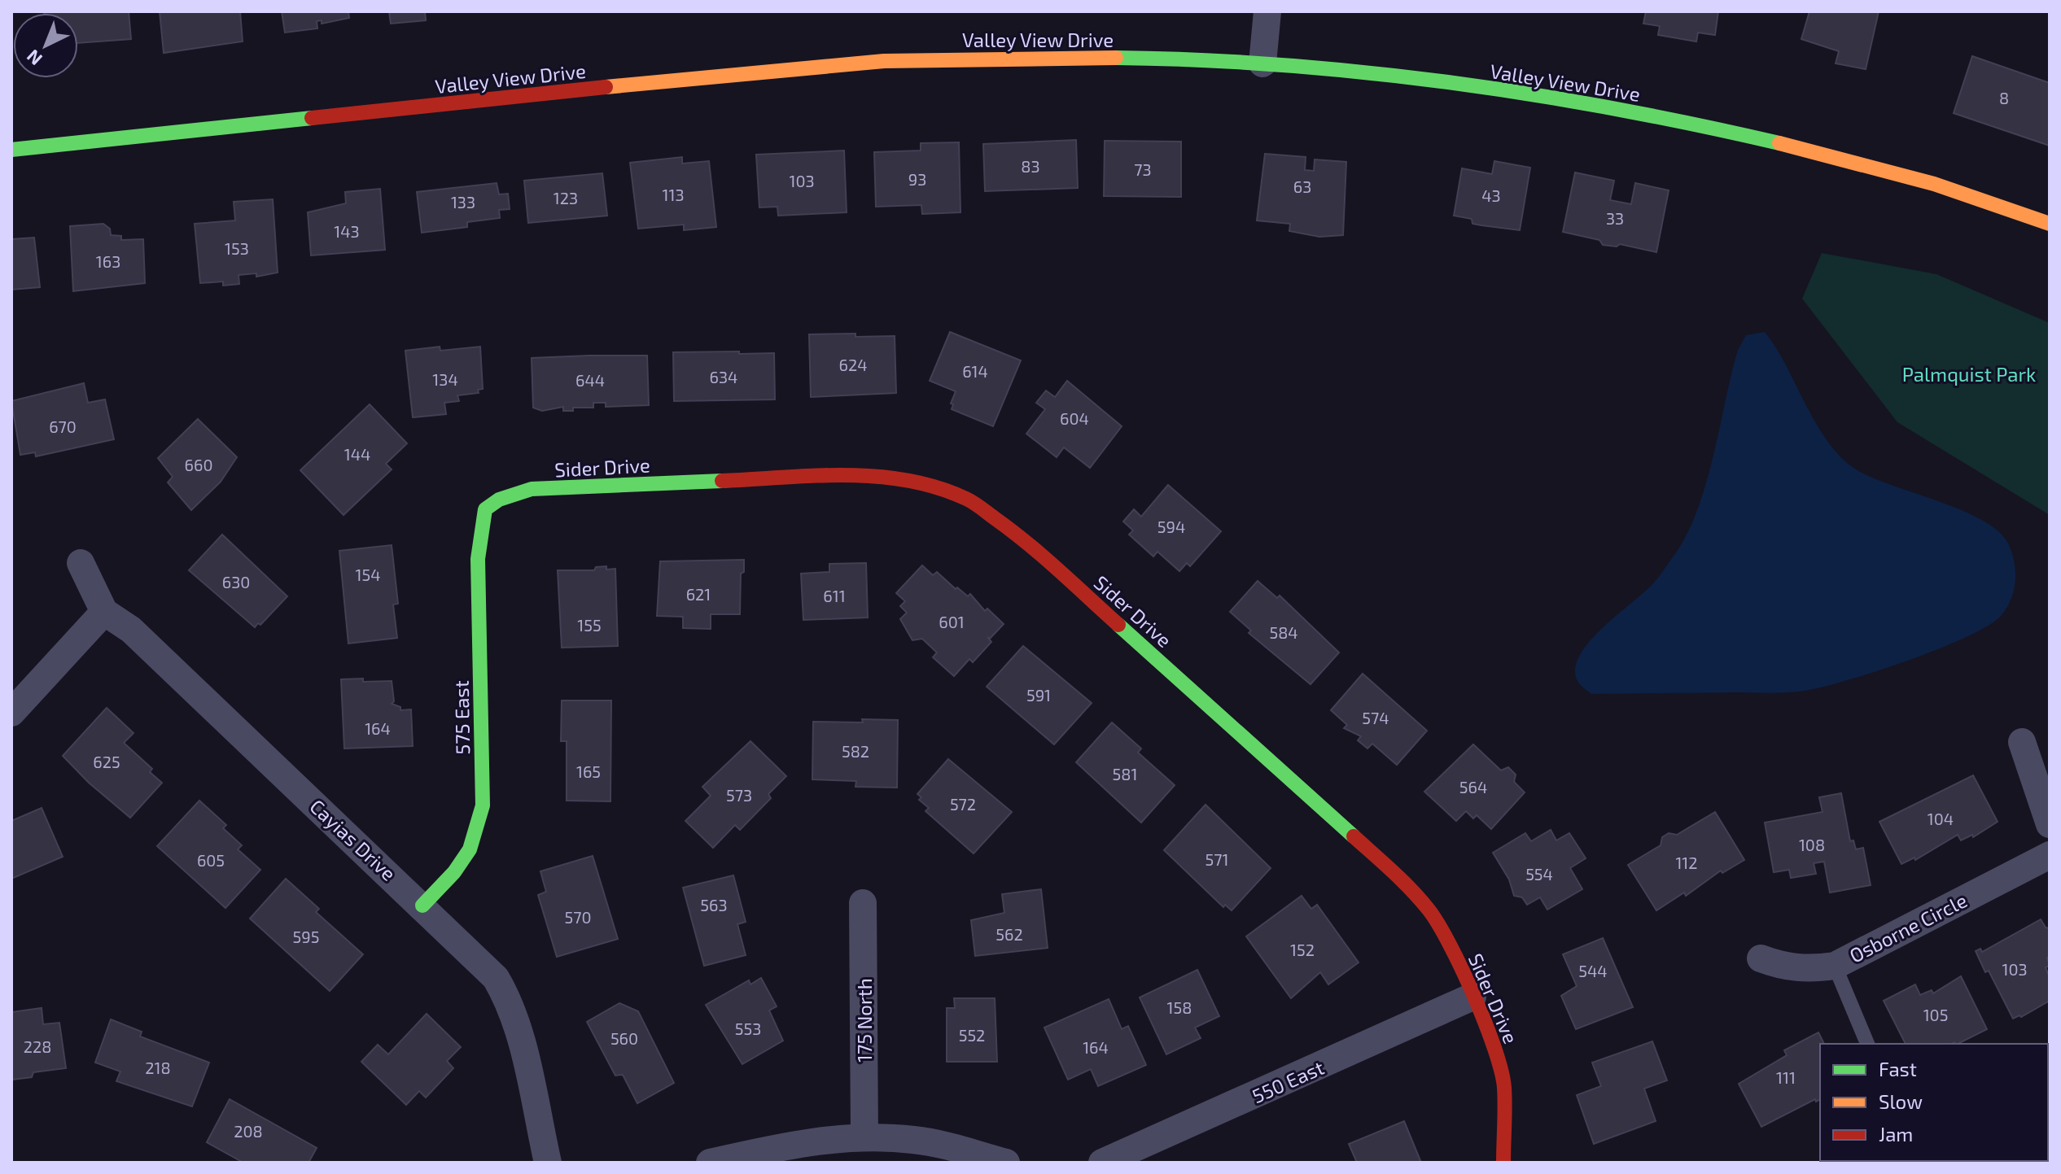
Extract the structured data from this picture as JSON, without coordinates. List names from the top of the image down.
{
  "streets": {
    "street": [
      "Valley View Drive",
      "Sider Drive",
      "575 East",
      "Cayias Drive",
      "Osborne Circle",
      "175 North",
      "550 East"
    ]
  },
  "crossings": [
    ["Sider Drive", "575 East"],
    ["Sider Drive", "550 East"],
    ["575 East", "Cayias Drive"]
  ],
  "parks": ["Palmquist Park"],
  "house_numbers": [
    "8",
    "83",
    "73",
    "93",
    "103",
    "63",
    "113",
    "43",
    "123",
    "133",
    "33",
    "143",
    "153",
    "163",
    "624",
    "614",
    "634",
    "134",
    "644",
    "604",
    "670",
    "144",
    "660",
    "594",
    "154",
    "630",
    "621",
    "611",
    "601",
    "155",
    "584",
    "591",
    "574",
    "164",
    "582",
    "625",
    "165",
    "581",
    "564",
    "573",
    "572",
    "104",
    "108",
    "571",
    "605",
    "112",
    "554",
    "563",
    "570",
    "562",
    "595",
    "152",
    "103",
    "544",
    "158",
    "105",
    "553",
    "552",
    "560",
    "228",
    "164",
    "218",
    "111",
    "208"
  ],
  "legend": ["Fast", "Slow", "Jam"],
  "north": "bottom left"
}
